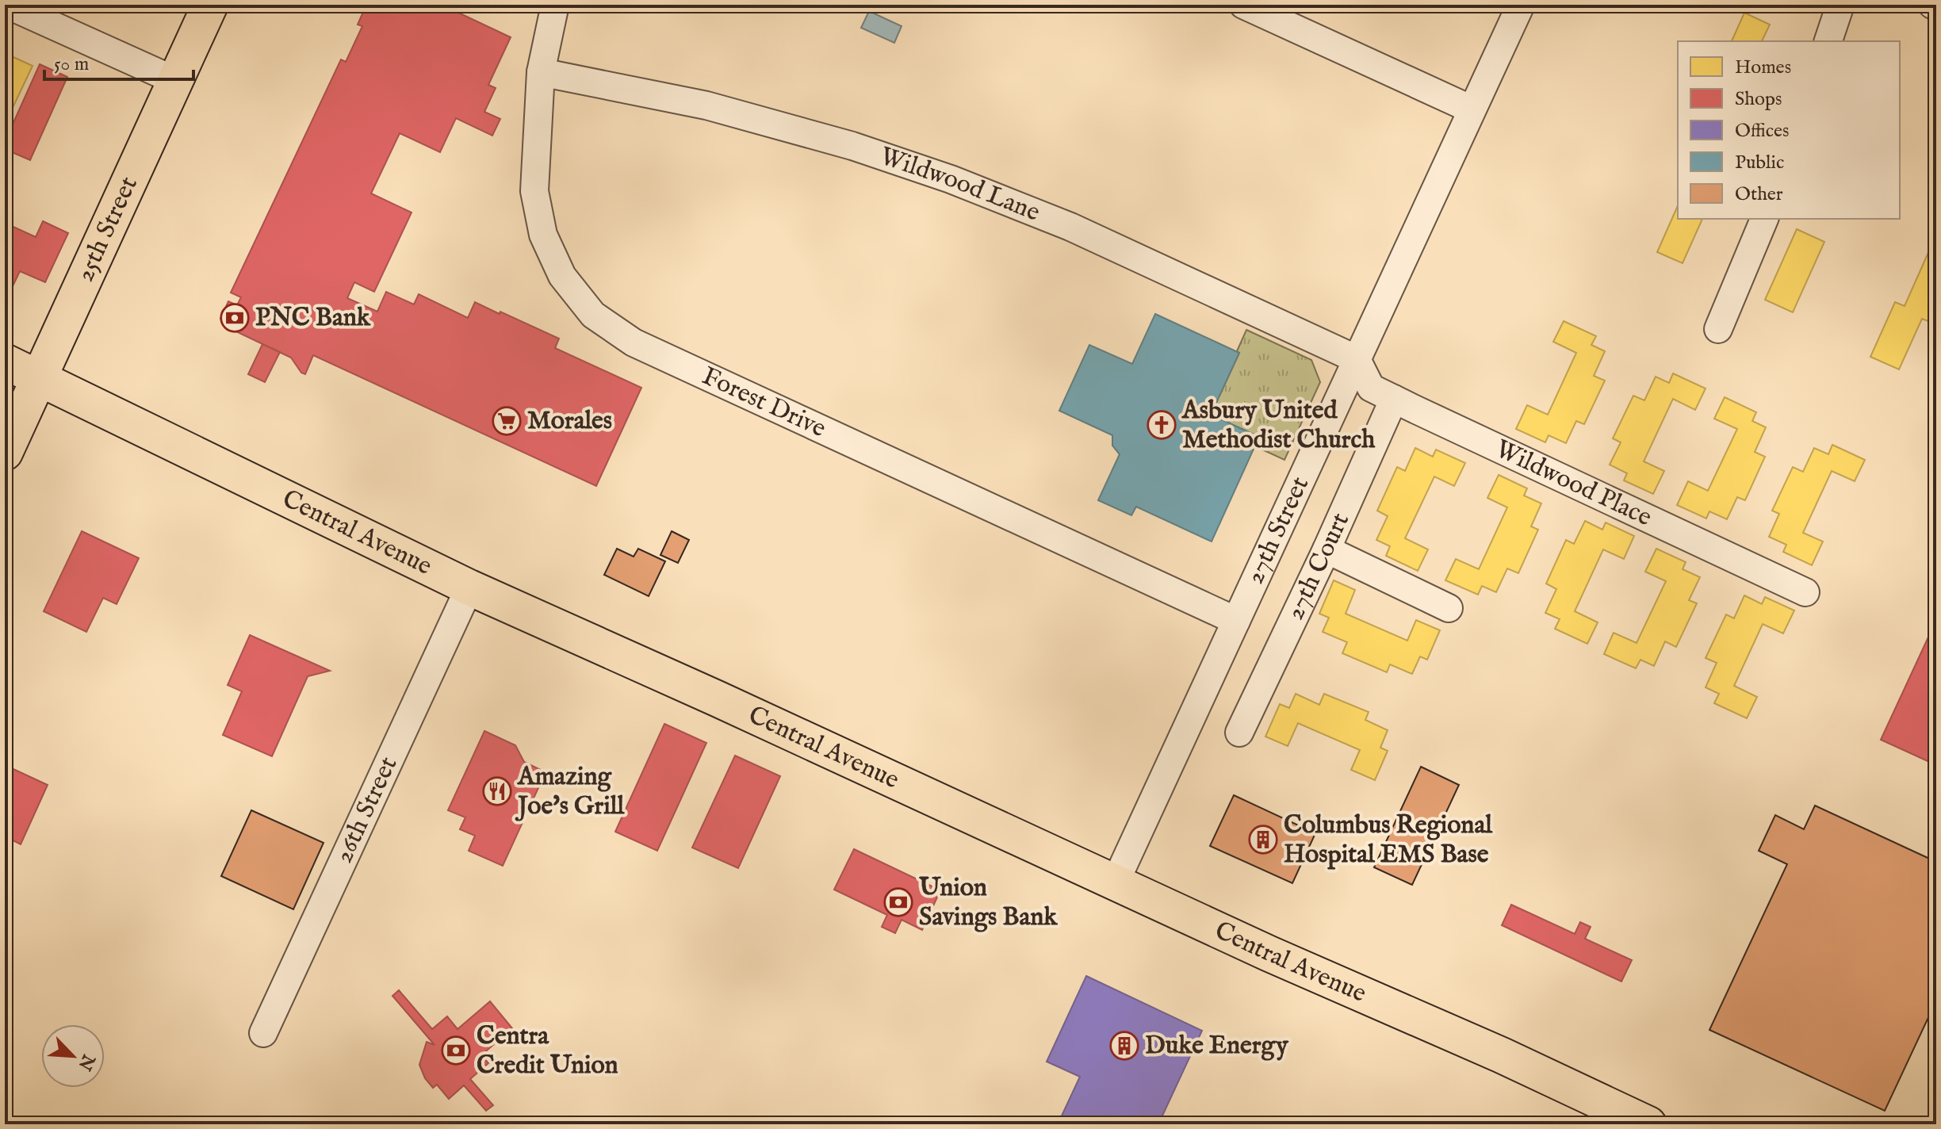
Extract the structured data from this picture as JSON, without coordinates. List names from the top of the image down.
{
  "streets": {
    "main road": ["25th Street", "Central Avenue"],
    "street": [
      "Wildwood Lane",
      "Forest Drive",
      "Wildwood Place",
      "27th Street",
      "27th Court",
      "26th Street"
    ]
  },
  "crossings": [
    ["Wildwood Lane", "Forest Drive"],
    ["Wildwood Lane", "Wildwood Place"],
    ["Wildwood Lane", "27th Street"],
    ["25th Street", "Central Avenue"],
    ["Forest Drive", "27th Street"],
    ["Wildwood Place", "27th Street"],
    ["Wildwood Place", "27th Court"],
    ["27th Street", "Central Avenue"],
    ["Central Avenue", "26th Street"]
  ],
  "places": {
    "bank": ["PNC Bank", "Union Savings Bank", "Centra Credit Union"],
    "supermarket": ["Morales"],
    "church": ["Asbury United Methodist Church"],
    "restaurant": ["Amazing Joe's Grill"],
    "building": ["Columbus Regional Hospital EMS Base", "Duke Energy"]
  },
  "legend": [
    "Homes",
    "Shops",
    "Offices",
    "Public",
    "Other"
  ],
  "scale_bar": "50 m",
  "north": "bottom right"
}
